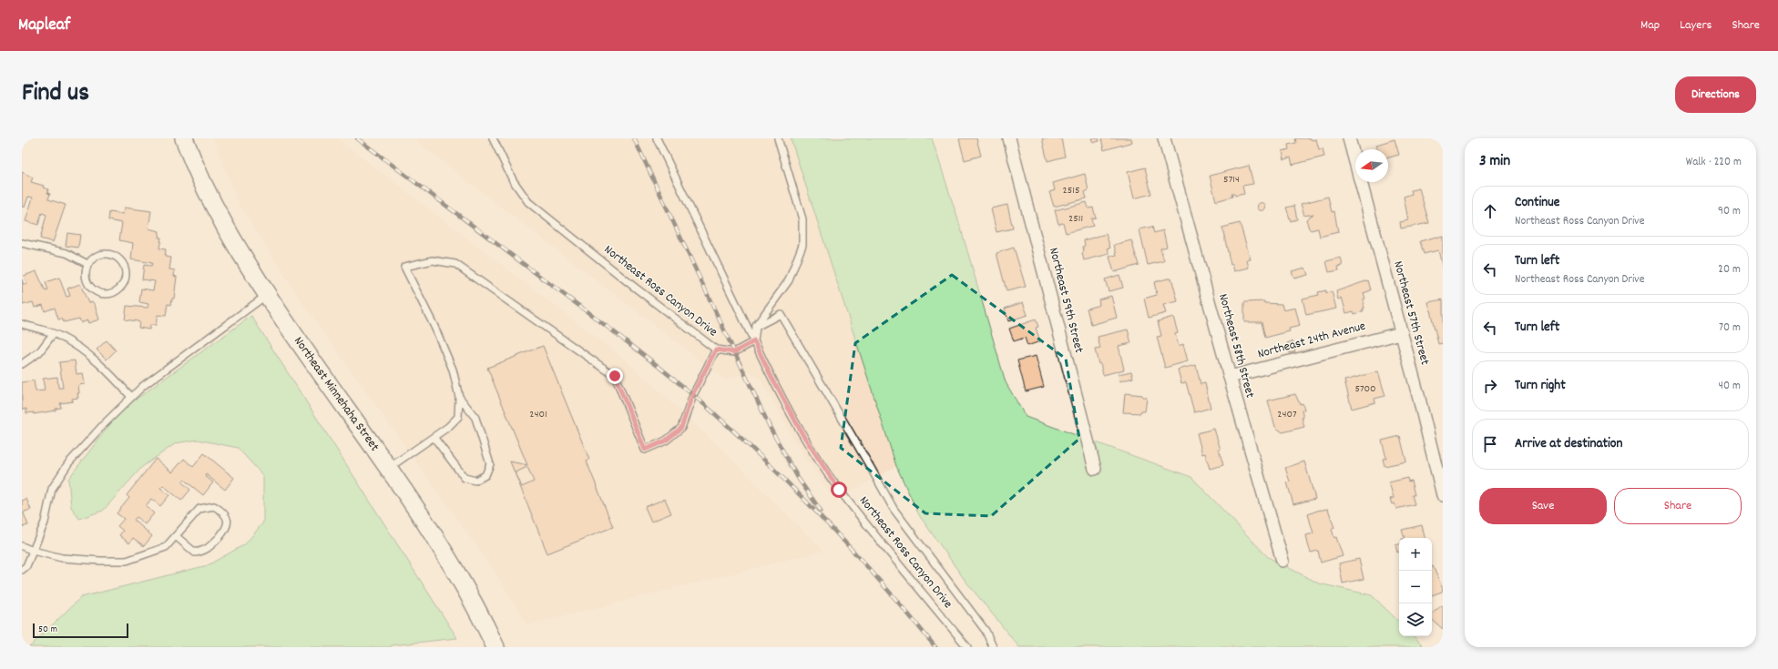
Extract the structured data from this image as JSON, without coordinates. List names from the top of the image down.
{
  "streets": {
    "main road": ["Northeast Minnehaha Street"],
    "street": [
      "Northeast 59th Street",
      "Northeast 57th Street",
      "Northeast 24th Avenue",
      "Northeast 58th Street"
    ],
    "lane": ["Northeast Ross Canyon Drive"]
  },
  "crossings": [
    ["Northeast 57th Street", "Northeast 24th Avenue"],
    ["Northeast 24th Avenue", "Northeast 58th Street"]
  ],
  "house_numbers": [
    "5714",
    "2515",
    "2511",
    "5700",
    "2401",
    "2407"
  ],
  "scale_bar": "50 m",
  "north": "left",
  "page": {
    "header": "Mapleaf",
    "nav": ["Map", "Layers", "Share"],
    "title": "Find us",
    "buttons": [
      "Directions",
      ["Save", "Share"]
    ],
    "heading": ["3 min", "Walk · 220 m"],
    "list": [
      ["Continue", "Northeast Ross Canyon Drive", "90 m"],
      ["Turn left", "Northeast Ross Canyon Drive", "20 m"],
      ["Turn left", "70 m"],
      ["Turn right", "40 m"],
      "Arrive at destination"
    ],
    "map_buttons": ["+", "−"],
    "scale": "50 m"
  }
}
